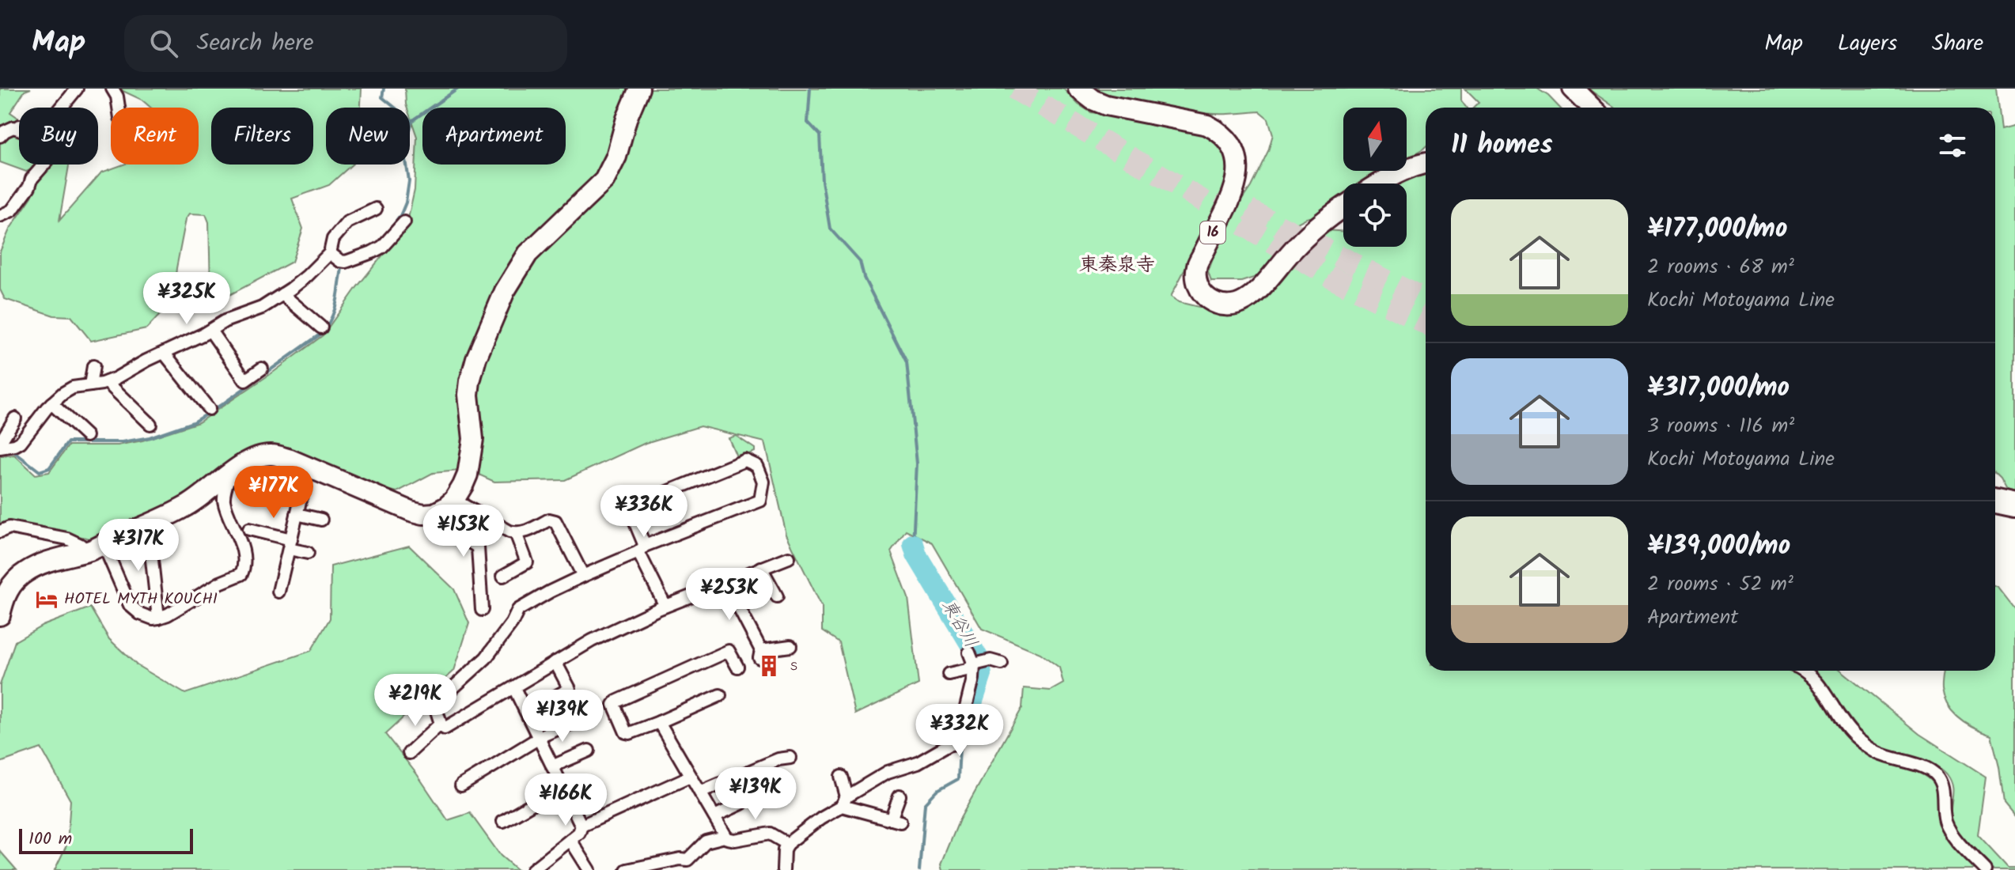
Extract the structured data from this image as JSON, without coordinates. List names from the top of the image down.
{
  "streets": {
    "main road": ["16"]
  },
  "districts": ["東秦泉寺"],
  "water": ["東谷川"],
  "places": {
    "hotel": ["HOTEL MYTH KOUCHI"],
    "building": ["ｓ"]
  },
  "scale_bar": "100 m",
  "north": "top",
  "page": {
    "header": "Map",
    "search": "Search here",
    "nav": ["Map", "Layers", "Share"],
    "chip": [
      "Buy",
      "Rent",
      "Filters",
      "New",
      "Apartment"
    ],
    "heading": "11 homes",
    "list": [
      {
        "name": "¥177,000/mo",
        "note": "2 rooms · 68 m² · Kochi Motoyama Line"
      },
      {
        "name": "¥317,000/mo",
        "note": "3 rooms · 116 m² · Kochi Motoyama Line"
      },
      {
        "name": "¥139,000/mo",
        "note": "2 rooms · 52 m² · Apartment"
      }
    ],
    "price": [
      "¥325K",
      "¥177K",
      "¥336K",
      "¥153K",
      "¥317K",
      "¥253K",
      "¥219K",
      "¥139K",
      "¥332K",
      "¥139K",
      "¥166K"
    ],
    "scale": "100 m"
  }
}
